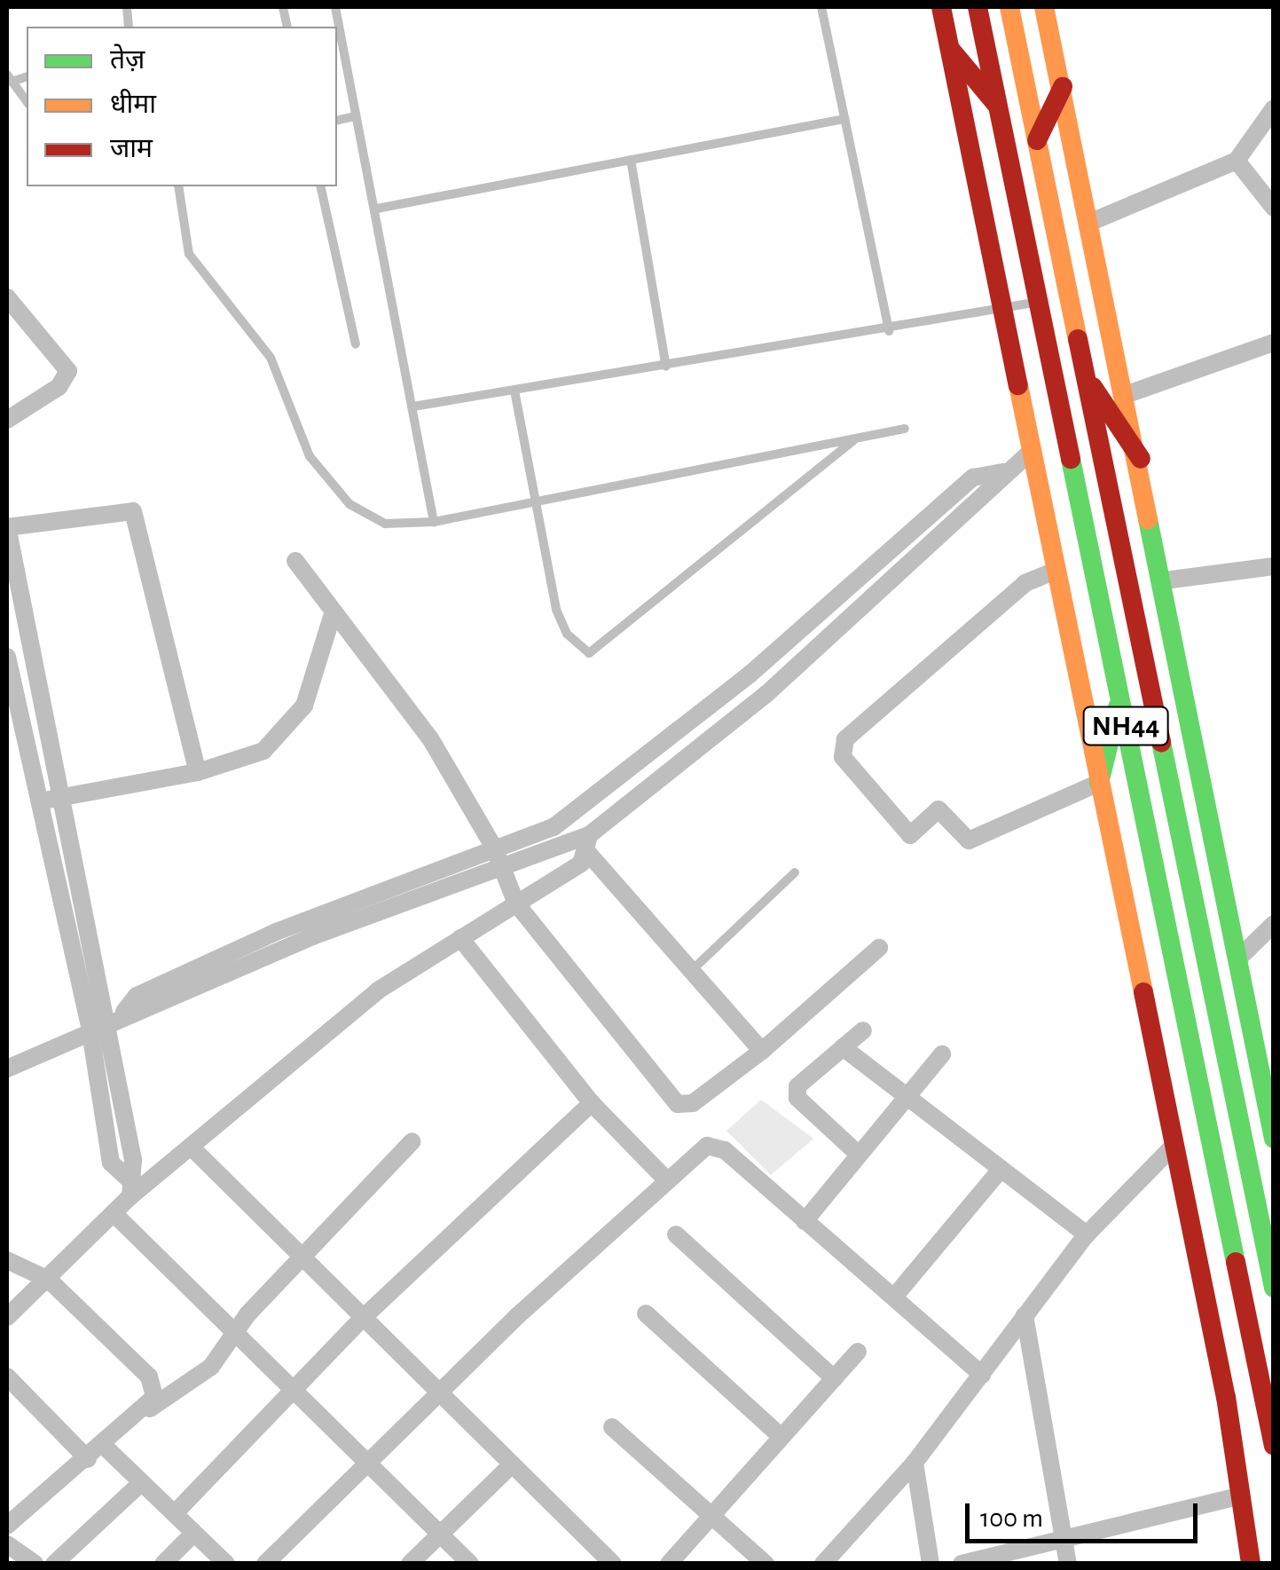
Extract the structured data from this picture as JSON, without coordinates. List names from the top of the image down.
{
  "streets": {
    "main road": ["NH44"]
  },
  "legend": ["तेज़", "धीमा", "जाम"],
  "scale_bar": "100 m"
}
